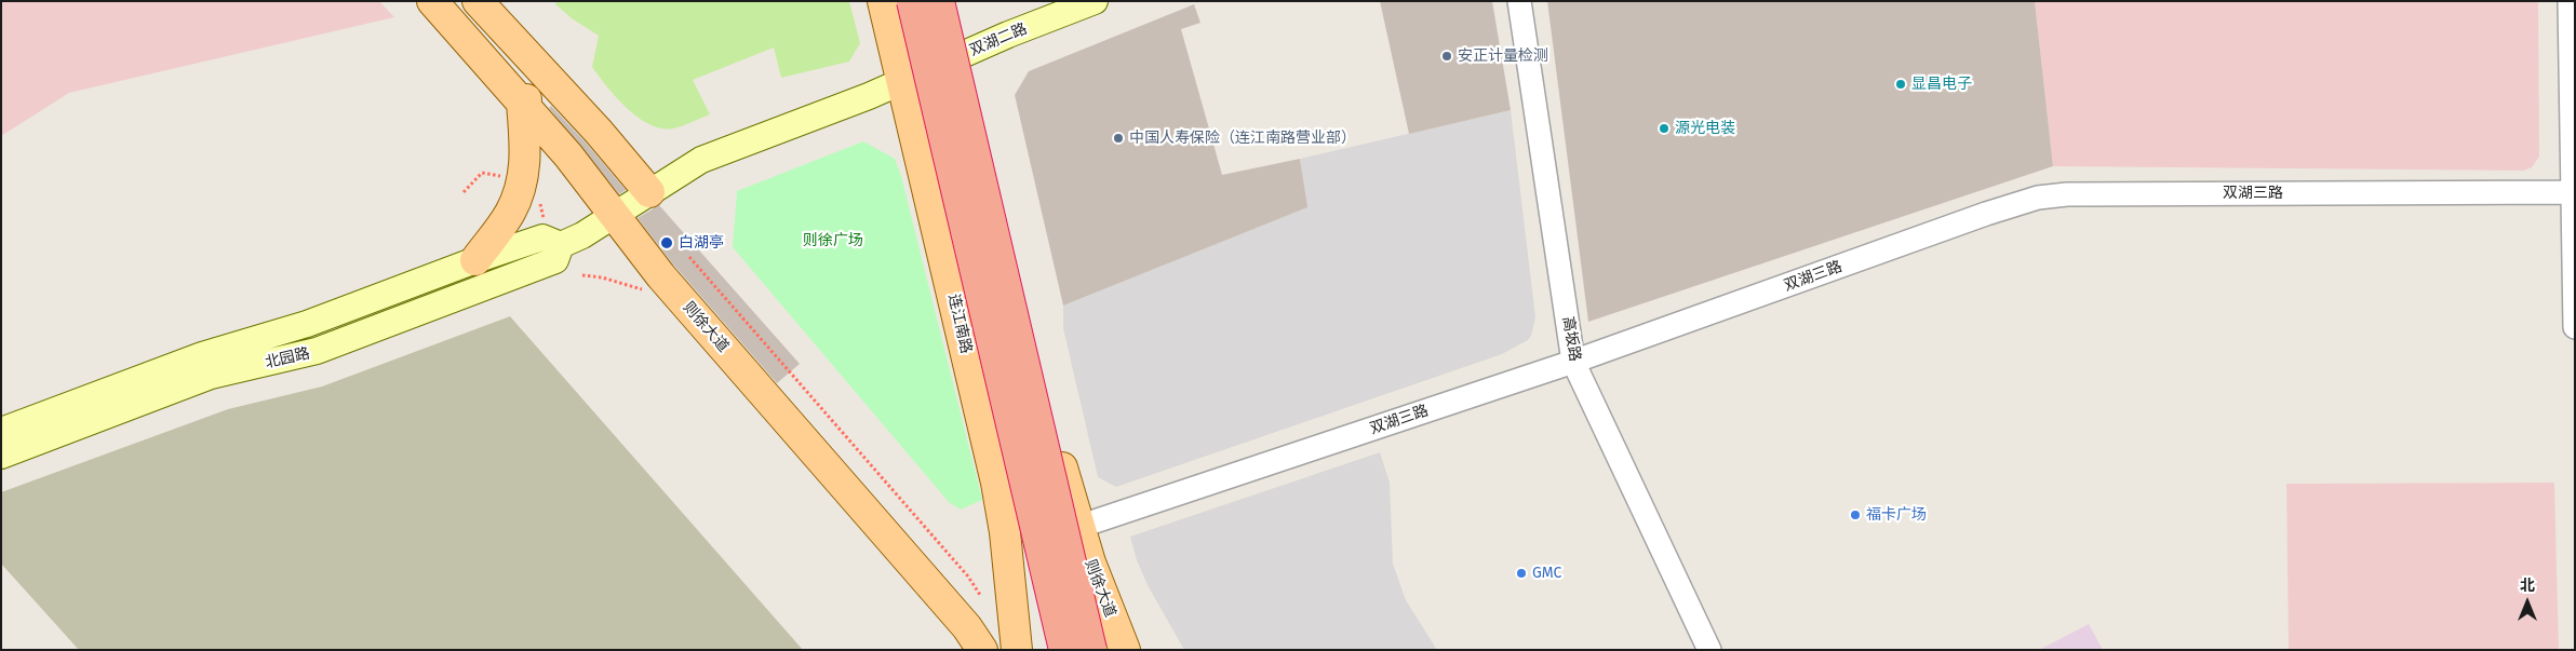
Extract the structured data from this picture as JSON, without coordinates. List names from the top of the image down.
{
  "streets": {
    "main road": [
      "双湖二路",
      "连江南路",
      "则徐大道",
      "北园路"
    ],
    "street": ["双湖三路", "高坂路"]
  },
  "crossings": [
    ["双湖二路", "连江南路"],
    ["双湖二路", "北园路"],
    ["双湖三路", "则徐大道"],
    ["双湖三路", "高坂路"],
    ["则徐大道", "北园路"]
  ],
  "parks": ["则徐广场"],
  "places": [
    "安正计量检测",
    "显昌电子",
    "源光电装",
    "中国人寿保险（连江南路营业部）",
    "白湖亭",
    "福卡广场",
    "GMC"
  ],
  "north": "top"
}
